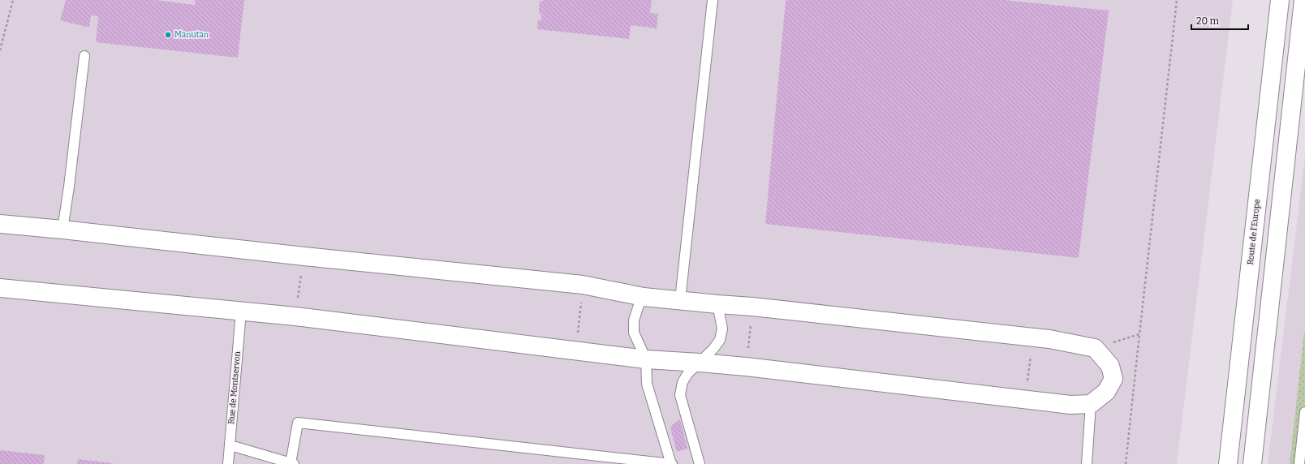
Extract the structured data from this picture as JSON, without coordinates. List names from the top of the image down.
{
  "streets": {
    "street": ["Route de l'Europe"],
    "lane": ["Rue de Montservon"]
  },
  "places": ["Manutan"],
  "scale_bar": "20 m"
}
